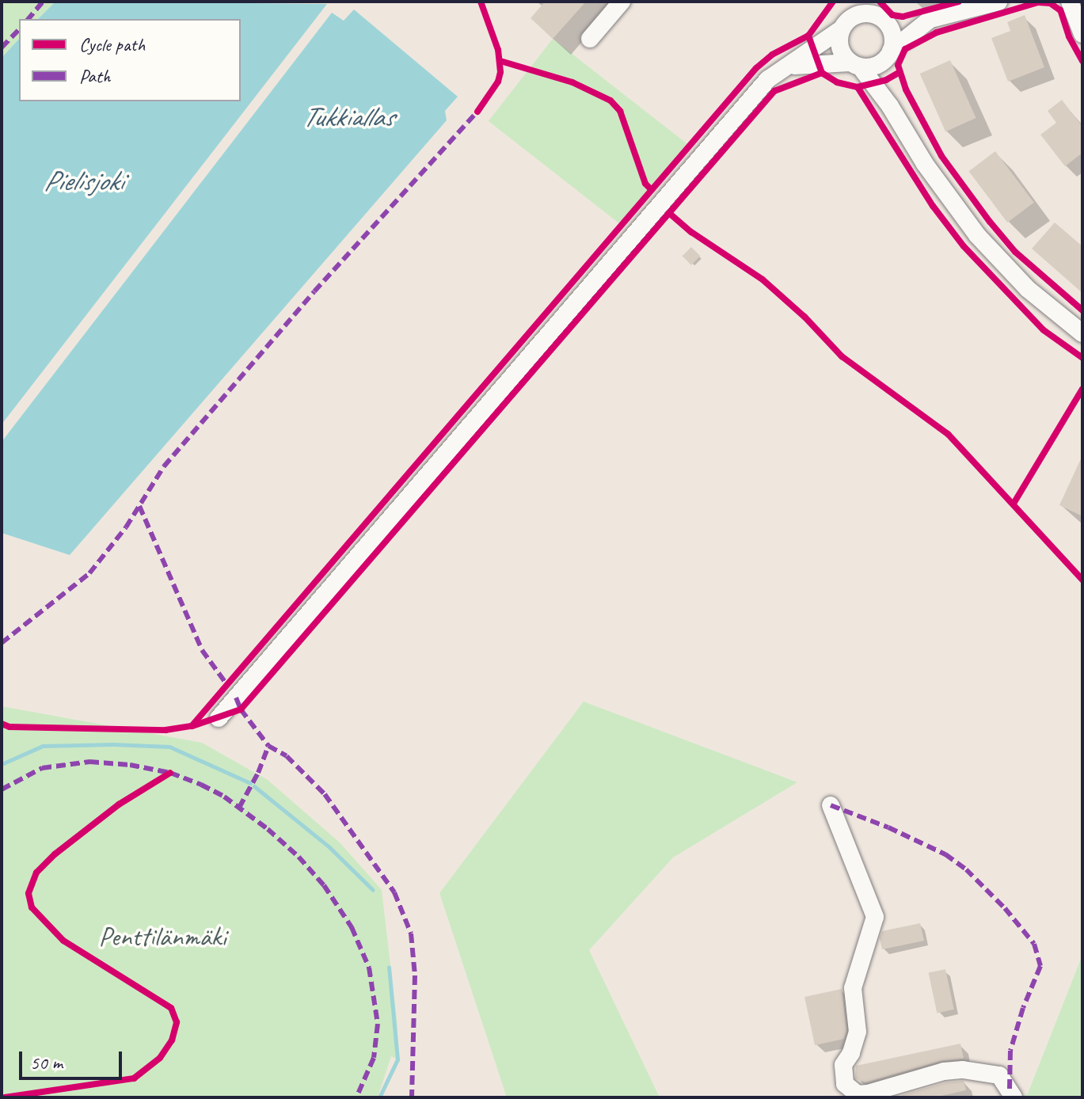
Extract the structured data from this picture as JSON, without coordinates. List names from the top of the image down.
{
  "water": ["Tukkiallas", "Pielisjoki"],
  "parks": ["Penttilänmäki"],
  "legend": ["Cycle path", "Path"],
  "scale_bar": "50 m"
}
